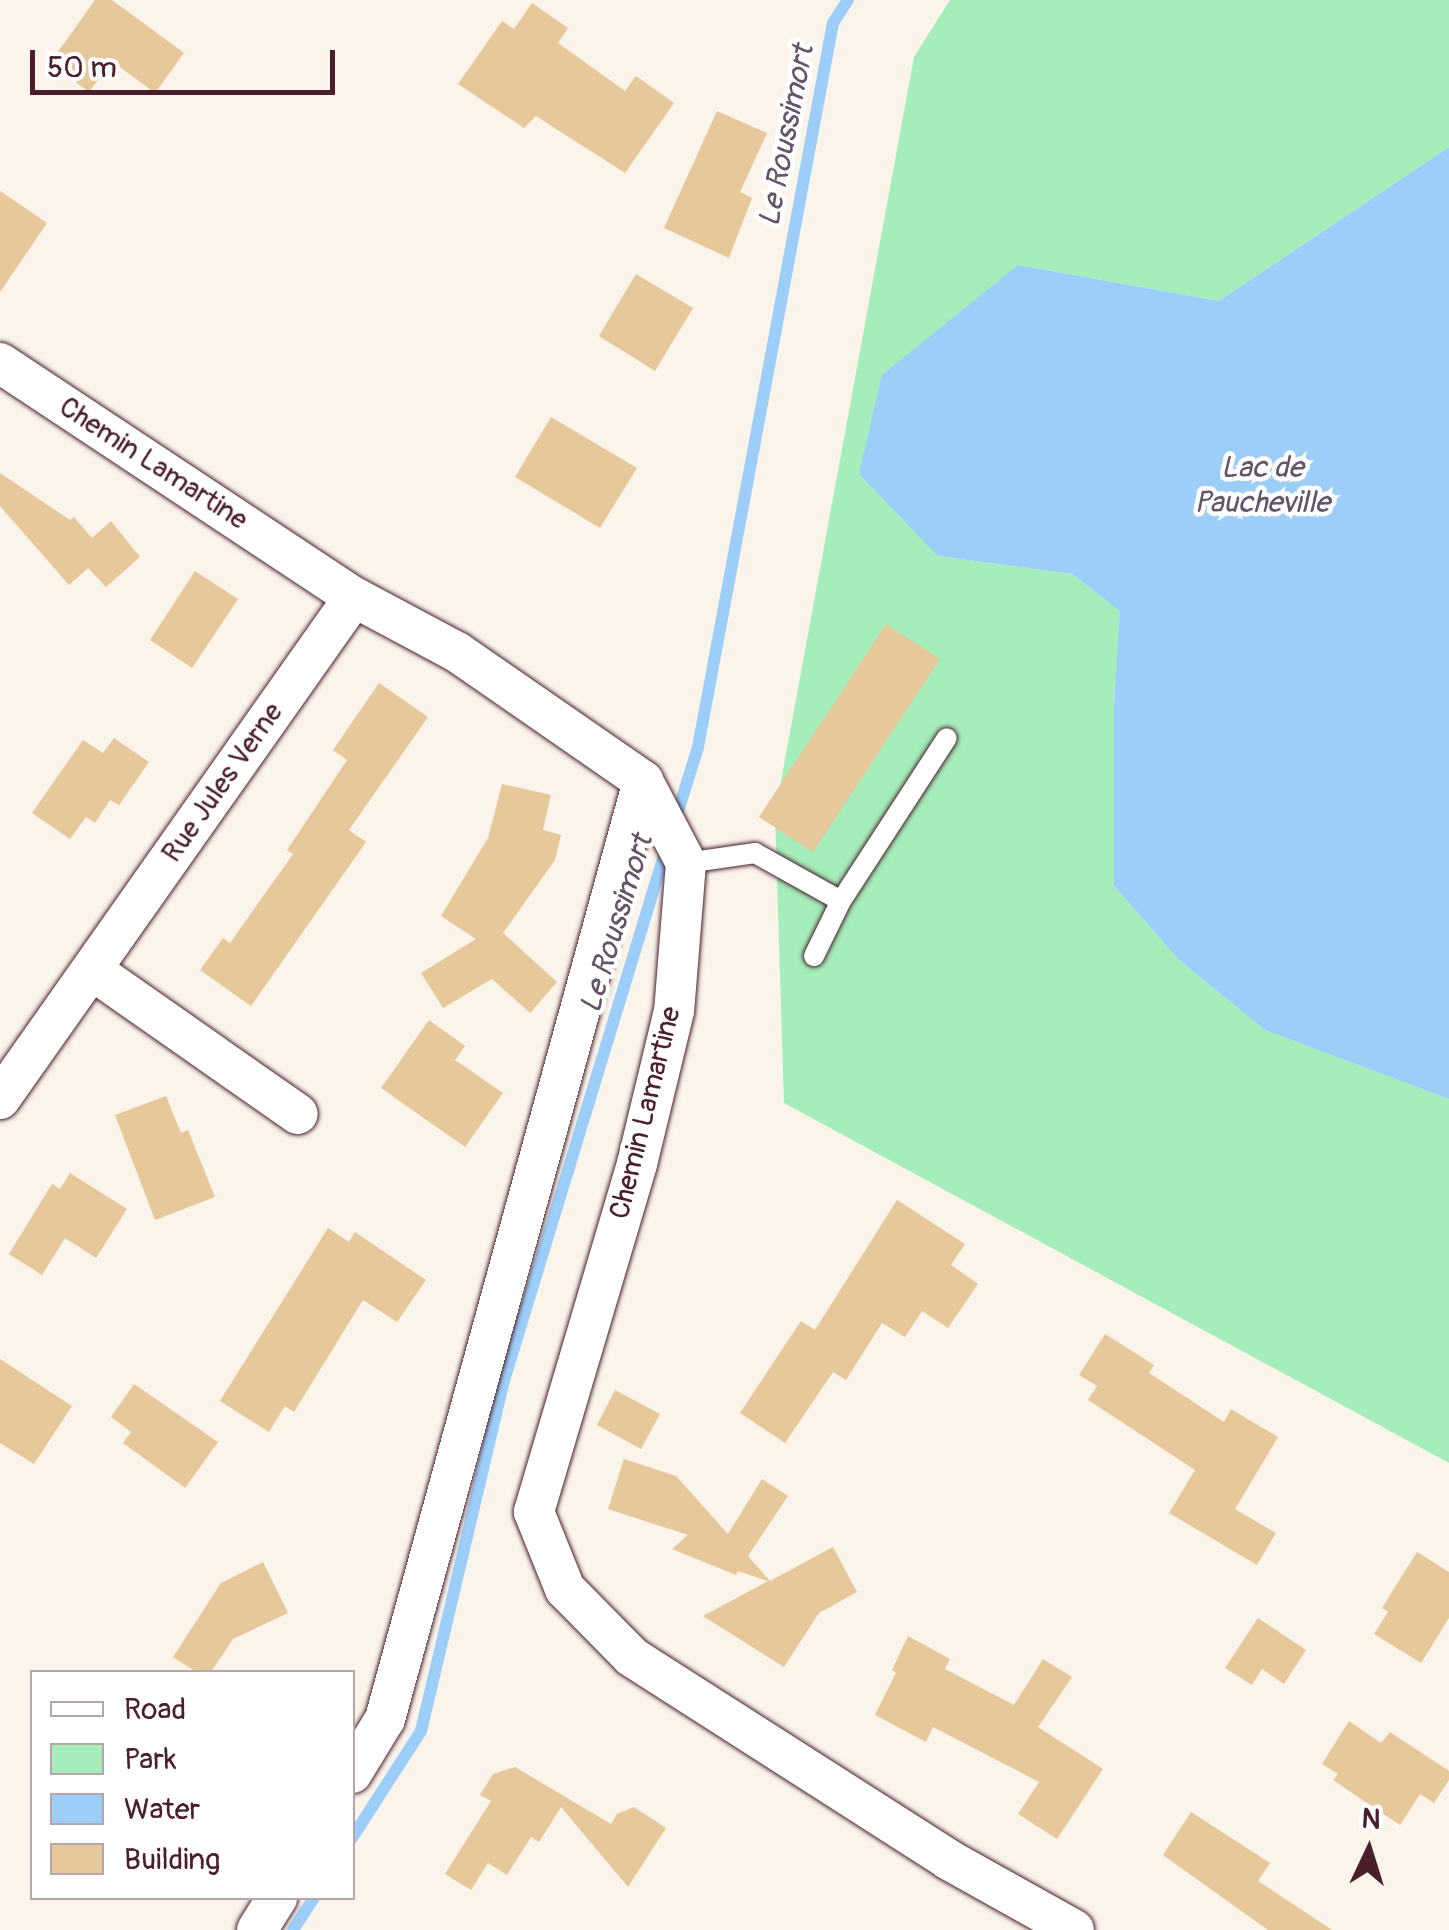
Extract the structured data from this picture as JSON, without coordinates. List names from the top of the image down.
{
  "streets": {
    "street": ["Chemin Lamartine", "Rue Jules Verne"]
  },
  "crossings": [
    ["Chemin Lamartine", "Rue Jules Verne"]
  ],
  "water": ["Le Roussimort", "Lac de Paucheville"],
  "legend": [
    "Road",
    "Park",
    "Water",
    "Building"
  ],
  "scale_bar": "50 m",
  "north": "top"
}
